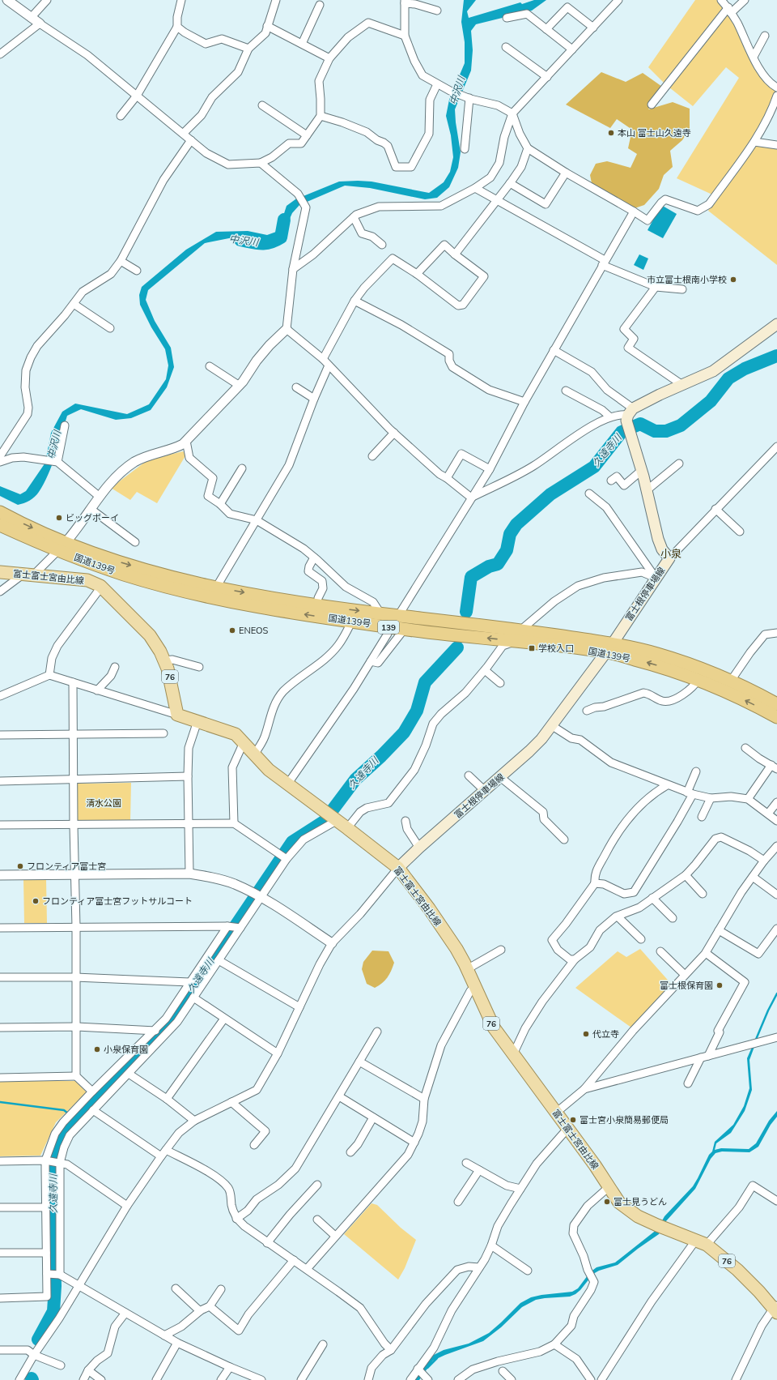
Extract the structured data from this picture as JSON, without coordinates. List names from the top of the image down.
{
  "streets": {
    "highway": ["国道139号", "139"],
    "main road": ["富士富士宮由比線", "富士根停車場線", "76"]
  },
  "crossings": [
    ["国道139号", "富士根停車場線"],
    ["富士富士宮由比線", "富士根停車場線"]
  ],
  "districts": ["小泉"],
  "water": ["中沢川", "久遠寺川"],
  "parks": ["清水公園"],
  "places": {
    "other": [
      "本山 富士山久遠寺",
      "市立富士根南小学校",
      "ビッグボーイ",
      "ENEOS",
      "フロンティア富士宮",
      "フロンティア富士宮フットサルコート",
      "富士根保育園",
      "代立寺",
      "小泉保育園",
      "富士宮小泉簡易郵便局",
      "富士見うどん"
    ],
    "transit": ["学校入口"]
  }
}
